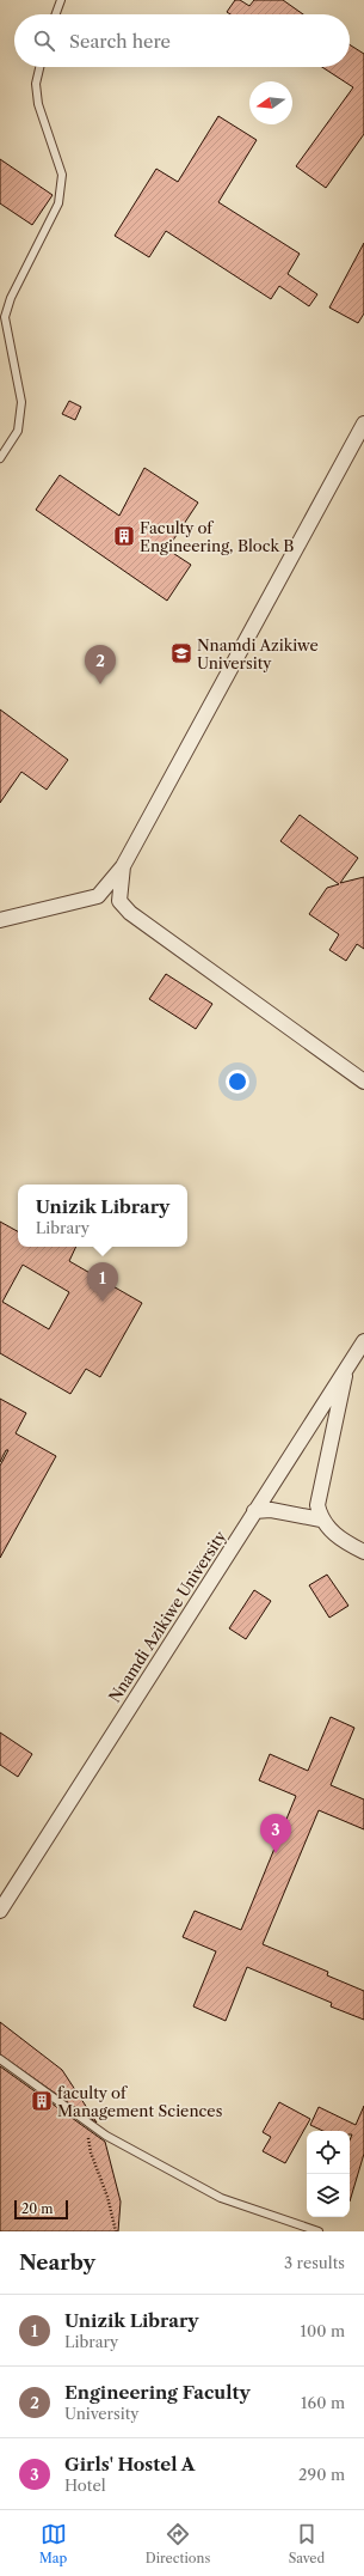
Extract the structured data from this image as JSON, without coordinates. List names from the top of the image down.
{
  "streets": {
    "street": ["Nnamdi Azikiwe University"]
  },
  "places": {
    "building": ["Faculty of Engineering, Block B", "faculty of Management Sciences"],
    "school or university": ["Nnamdi Azikiwe University"]
  },
  "scale_bar": "20 m",
  "north": "left",
  "page": {
    "search": "Search here",
    "pins": ["2", "1", "3"],
    "popup": ["Unizik Library", "Library"],
    "scale": "20 m",
    "heading": ["Nearby", "3 results"],
    "list": [
      {
        "mark": "1",
        "name": "Unizik Library",
        "note": "Library",
        "value": "100 m"
      },
      {
        "mark": "2",
        "name": "Engineering Faculty",
        "note": "University",
        "value": "160 m"
      },
      {
        "mark": "3",
        "name": "Girls' Hostel A",
        "note": "Hotel",
        "value": "290 m"
      }
    ],
    "nav": ["Map", "Directions", "Saved"]
  }
}
